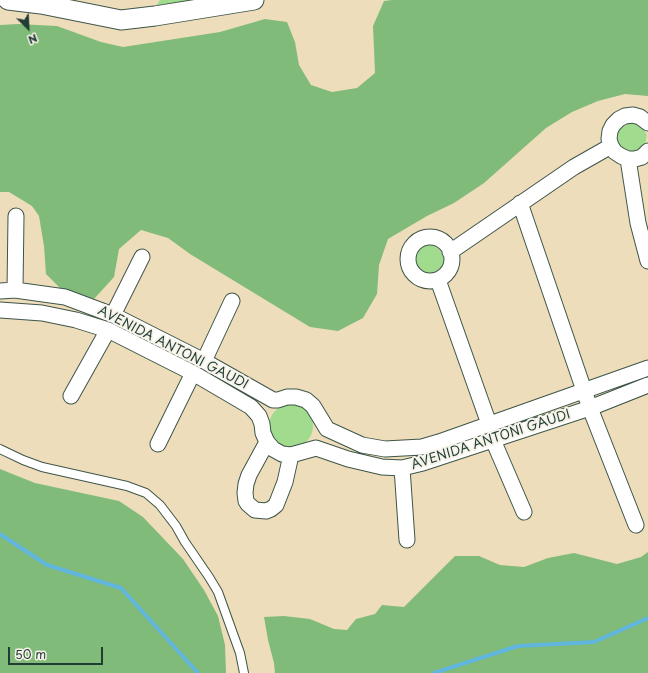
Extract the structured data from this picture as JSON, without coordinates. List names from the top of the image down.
{
  "streets": {
    "street": ["AVENIDA ANTONI GAUDI"]
  },
  "scale_bar": "50 m",
  "north": "bottom right"
}
